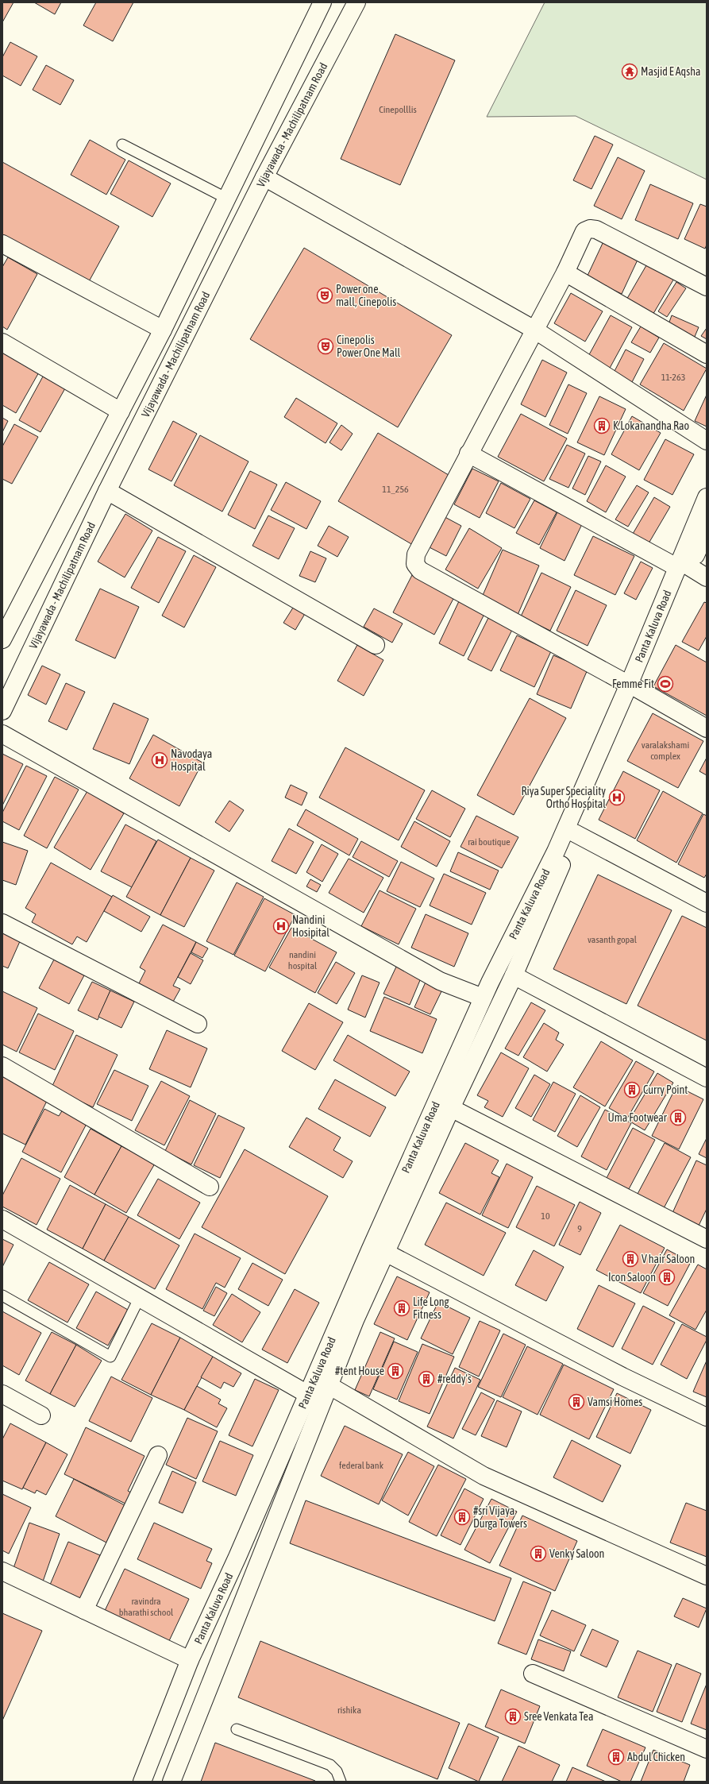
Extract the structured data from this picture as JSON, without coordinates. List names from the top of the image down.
{
  "streets": {
    "main road": ["Vijayawada - Machilipatnam Road", "Panta Kaluva Road"]
  },
  "places": {
    "temple": ["Masjid E Aqsha"],
    "theatre": ["Power one mall, Cinepolis", "Cinepolis Power One Mall"],
    "building": [
      "K.Lokanandha Rao",
      "Curry Point",
      "Uma Footwear",
      "V hair Saloon",
      "Icon Saloon",
      "Life Long Fitness",
      "#tent House",
      "#reddy's",
      "Vamsi Homes",
      "#sri Vijaya Durga Towers",
      "Venky Saloon",
      "Sree Venkata Tea",
      "Abdul Chicken"
    ],
    "sports": ["Femme Fit"],
    "hospital": ["Navodaya Hospital", "Riya Super Speciality Ortho Hospital", "Nandini Hosipital"]
  },
  "house_numbers": [
    "Cinepolllis",
    "11-263",
    "11_256",
    "varalakshami complex",
    "rai boutique",
    "vasanth gopal",
    "nandini hospital",
    "10",
    "9",
    "federal bank",
    "ravindra bharathi school",
    "rishika"
  ]
}
